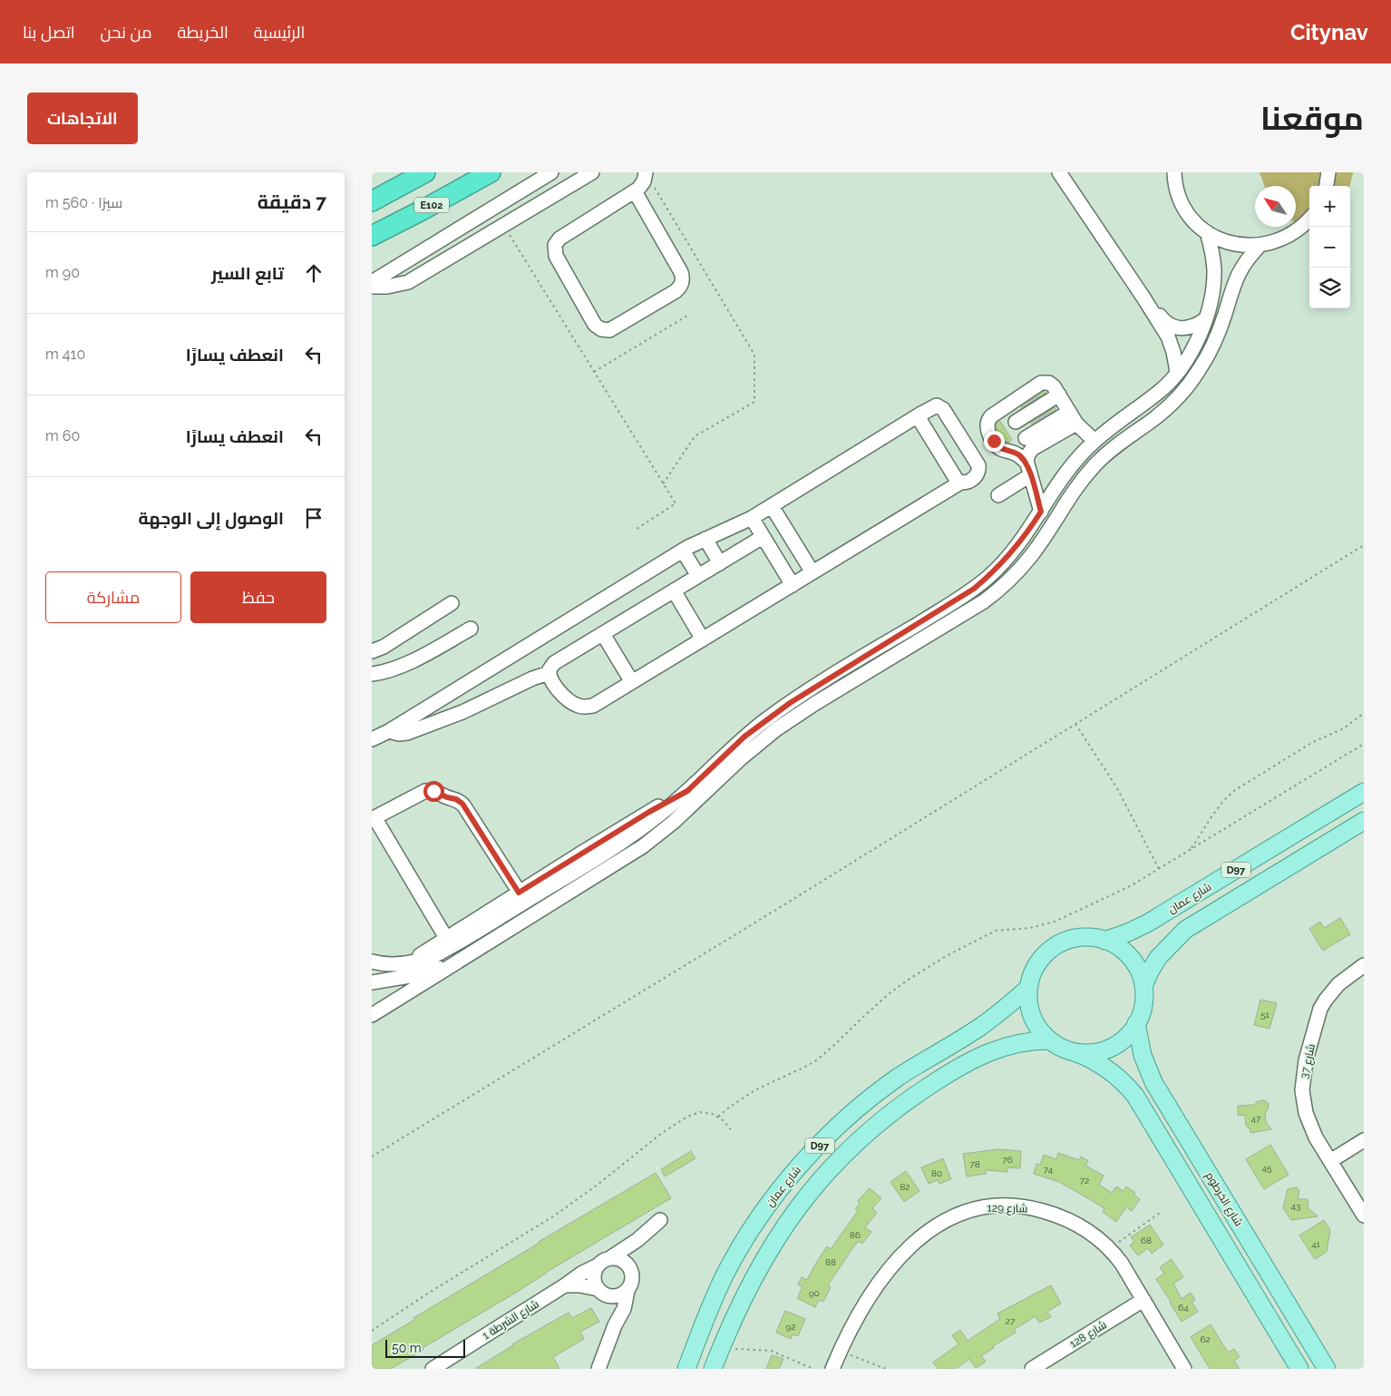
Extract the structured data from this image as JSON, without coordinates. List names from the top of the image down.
{
  "streets": {
    "highway": ["E102"],
    "main road": ["D97", "شارع عمان", "شارع الخرطوم"],
    "street": [
      "شارع 37",
      "شارع 129",
      "شارع الشرطة 1",
      "شارع 128"
    ]
  },
  "crossings": [
    ["D97", "شارع عمان"],
    ["D97", "شارع الخرطوم"],
    ["شارع عمان", "شارع الخرطوم"],
    ["شارع 129", "شارع 128"]
  ],
  "house_numbers": [
    "51",
    "47",
    "76",
    "78",
    "45",
    "74",
    "80",
    "72",
    "82",
    "43",
    "86",
    "68",
    "41",
    "88",
    "90",
    "64",
    "27",
    "92",
    "62"
  ],
  "scale_bar": "50 m",
  "north": "top left",
  "page": {
    "header": "Citynav",
    "nav": [
      "الرئيسية",
      "الخريطة",
      "من نحن",
      "اتصل بنا"
    ],
    "title": "موقعنا",
    "buttons": [
      "الاتجاهات",
      ["حفظ", "مشاركة"]
    ],
    "heading": ["7 دقيقة", "سيرًا · 560 m"],
    "map_buttons": ["+", "−"],
    "list": [
      ["تابع السير", "90 m"],
      ["انعطف يسارًا", "410 m"],
      ["انعطف يسارًا", "60 m"],
      "الوصول إلى الوجهة"
    ],
    "scale": "50 m"
  }
}
